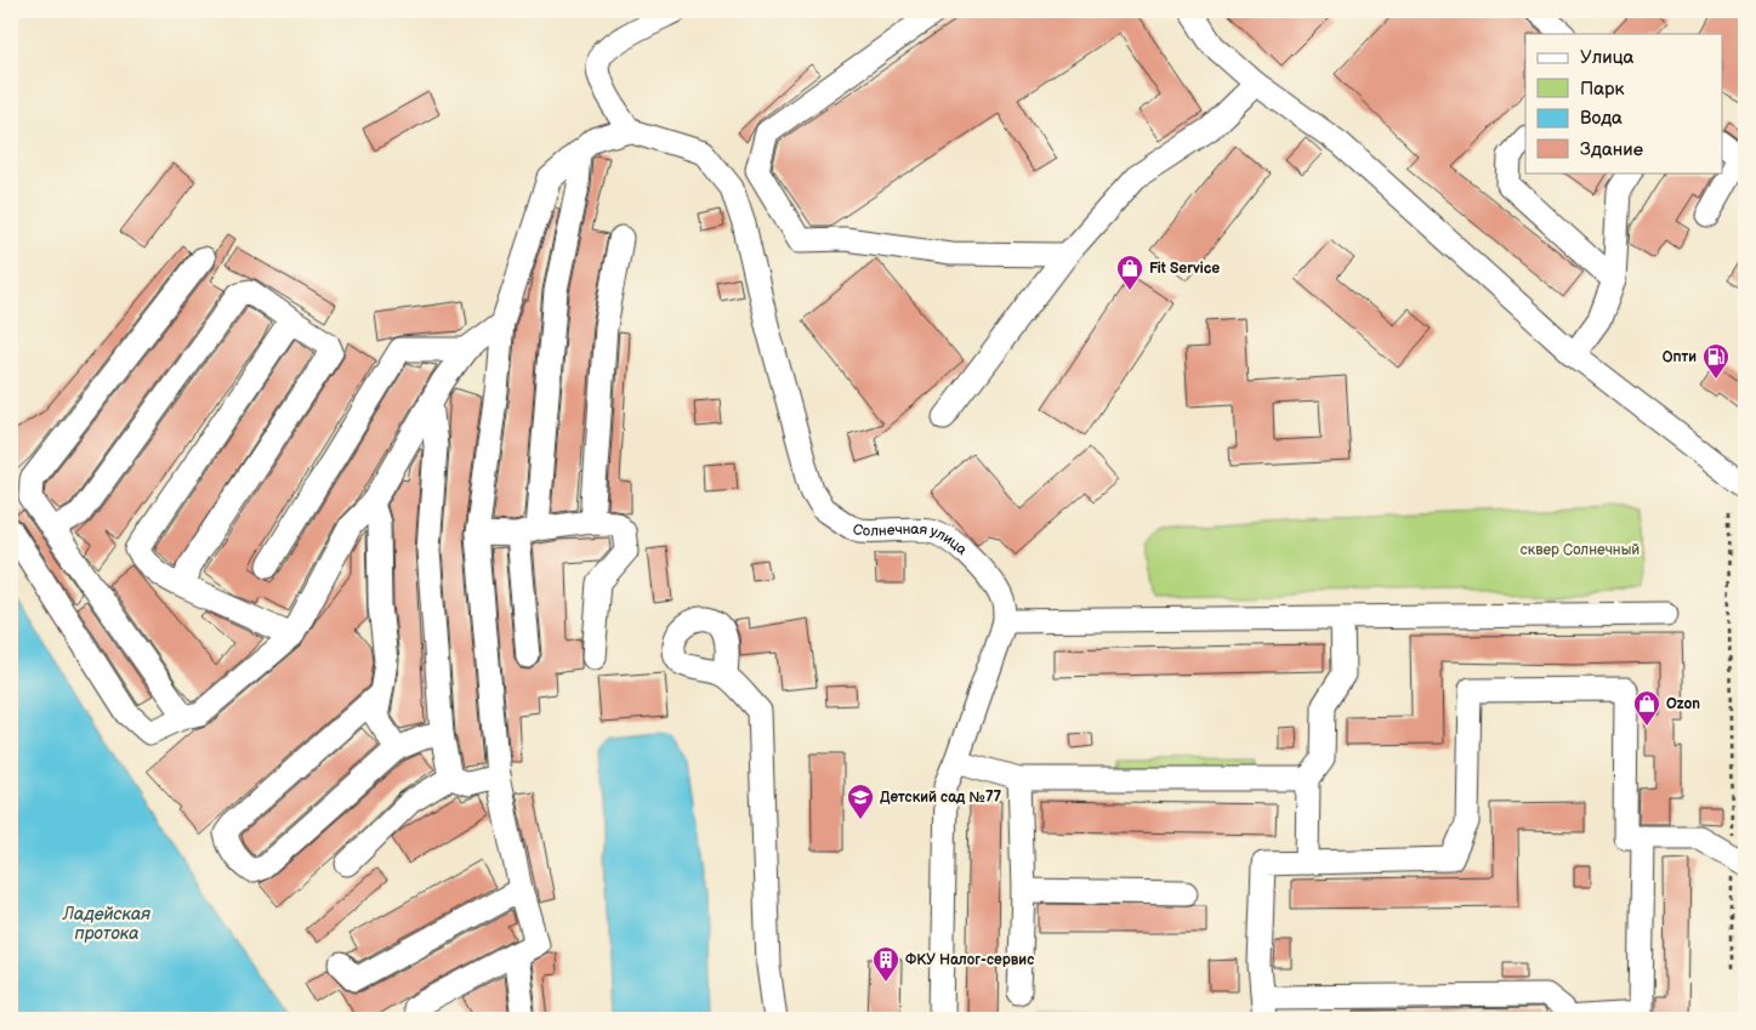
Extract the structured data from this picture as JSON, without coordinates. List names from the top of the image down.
{
  "streets": {
    "street": ["Солнечная улица"]
  },
  "water": ["Ладейская протока"],
  "parks": ["сквер Солнечный"],
  "places": {
    "shop": ["Fit Service", "Ozon"],
    "fuel station": ["Опти"],
    "school or university": ["Детский сад №77"],
    "building": ["ФКУ Налог-сервис"]
  },
  "legend": [
    "Улица",
    "Парк",
    "Вода",
    "Здание"
  ]
}
